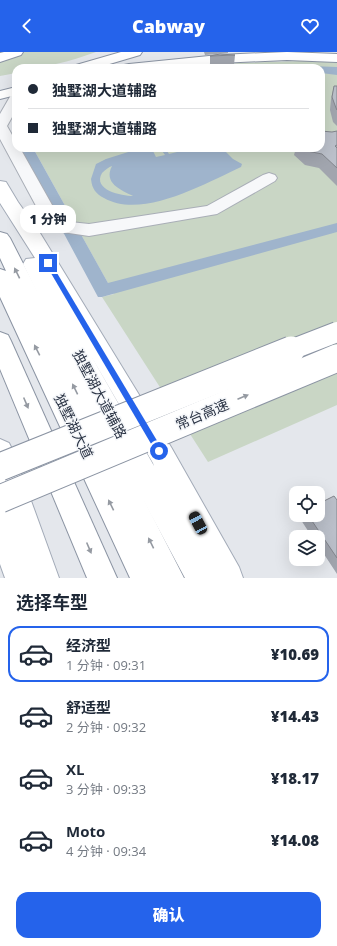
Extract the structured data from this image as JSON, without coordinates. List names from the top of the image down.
{
  "streets": {
    "main road": ["独墅湖大道辅路", "常台高速", "独墅湖大道"]
  },
  "page": {
    "header": "Cabway",
    "banner": ["独墅湖大道辅路", "独墅湖大道辅路"],
    "bubble": "1 分钟",
    "heading": "选择车型",
    "list": [
      {
        "name": "经济型",
        "note": "1 分钟 · 09:31",
        "value": "¥10.69"
      },
      {
        "name": "舒适型",
        "note": "2 分钟 · 09:32",
        "value": "¥14.43"
      },
      {
        "name": "XL",
        "note": "3 分钟 · 09:33",
        "value": "¥18.17"
      },
      {
        "name": "Moto",
        "note": "4 分钟 · 09:34",
        "value": "¥14.08"
      }
    ],
    "buttons": "确认"
  }
}
